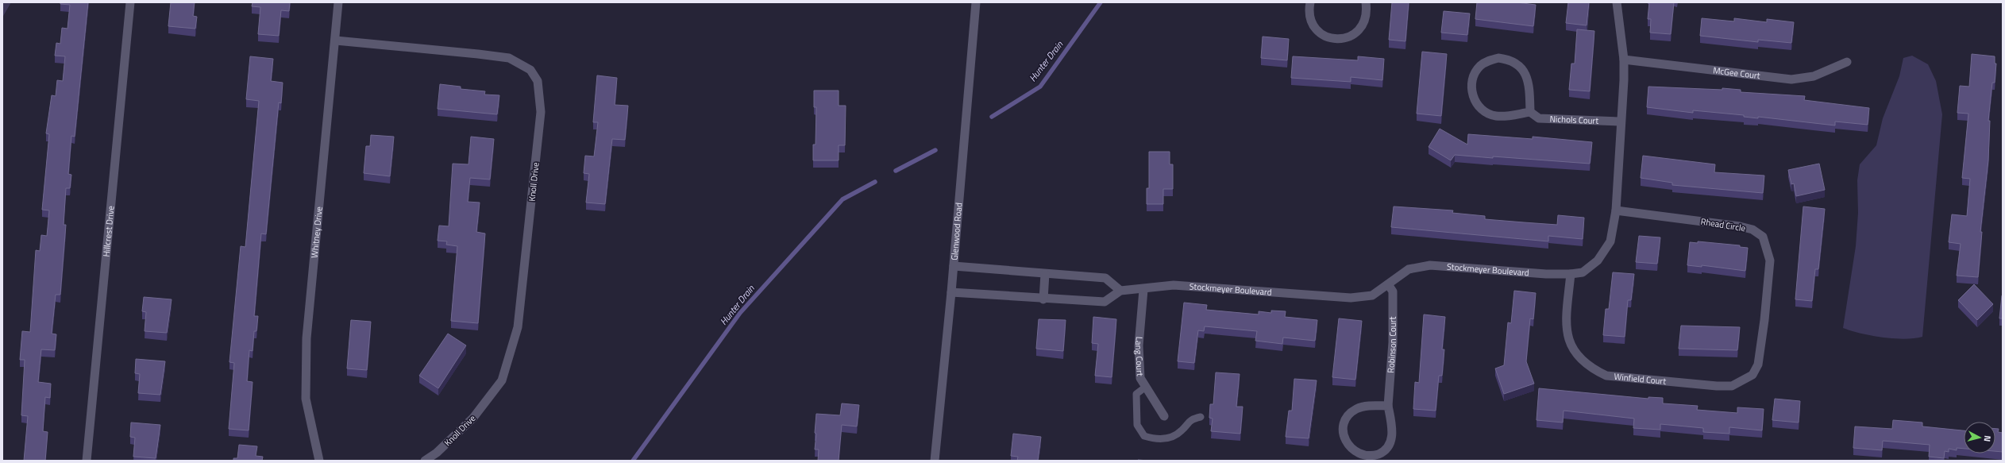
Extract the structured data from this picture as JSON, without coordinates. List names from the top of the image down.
{
  "streets": {
    "street": [
      "McGee Court",
      "Nichols Court",
      "Knoll Drive",
      "Rhead Circle",
      "Hillcrest Drive",
      "Whitney Drive",
      "Glenwood Road",
      "Stockmeyer Boulevard",
      "Robinson Court",
      "Lang Court",
      "Winfield Court"
    ]
  },
  "crossings": [
    ["McGee Court", "Stockmeyer Boulevard"],
    ["Nichols Court", "Stockmeyer Boulevard"],
    ["Knoll Drive", "Whitney Drive"],
    ["Rhead Circle", "Stockmeyer Boulevard"],
    ["Rhead Circle", "Winfield Court"],
    ["Stockmeyer Boulevard", "Robinson Court"],
    ["Stockmeyer Boulevard", "Lang Court"],
    ["Stockmeyer Boulevard", "Winfield Court"]
  ],
  "water": ["Hunter Drain"],
  "north": "right"
}
